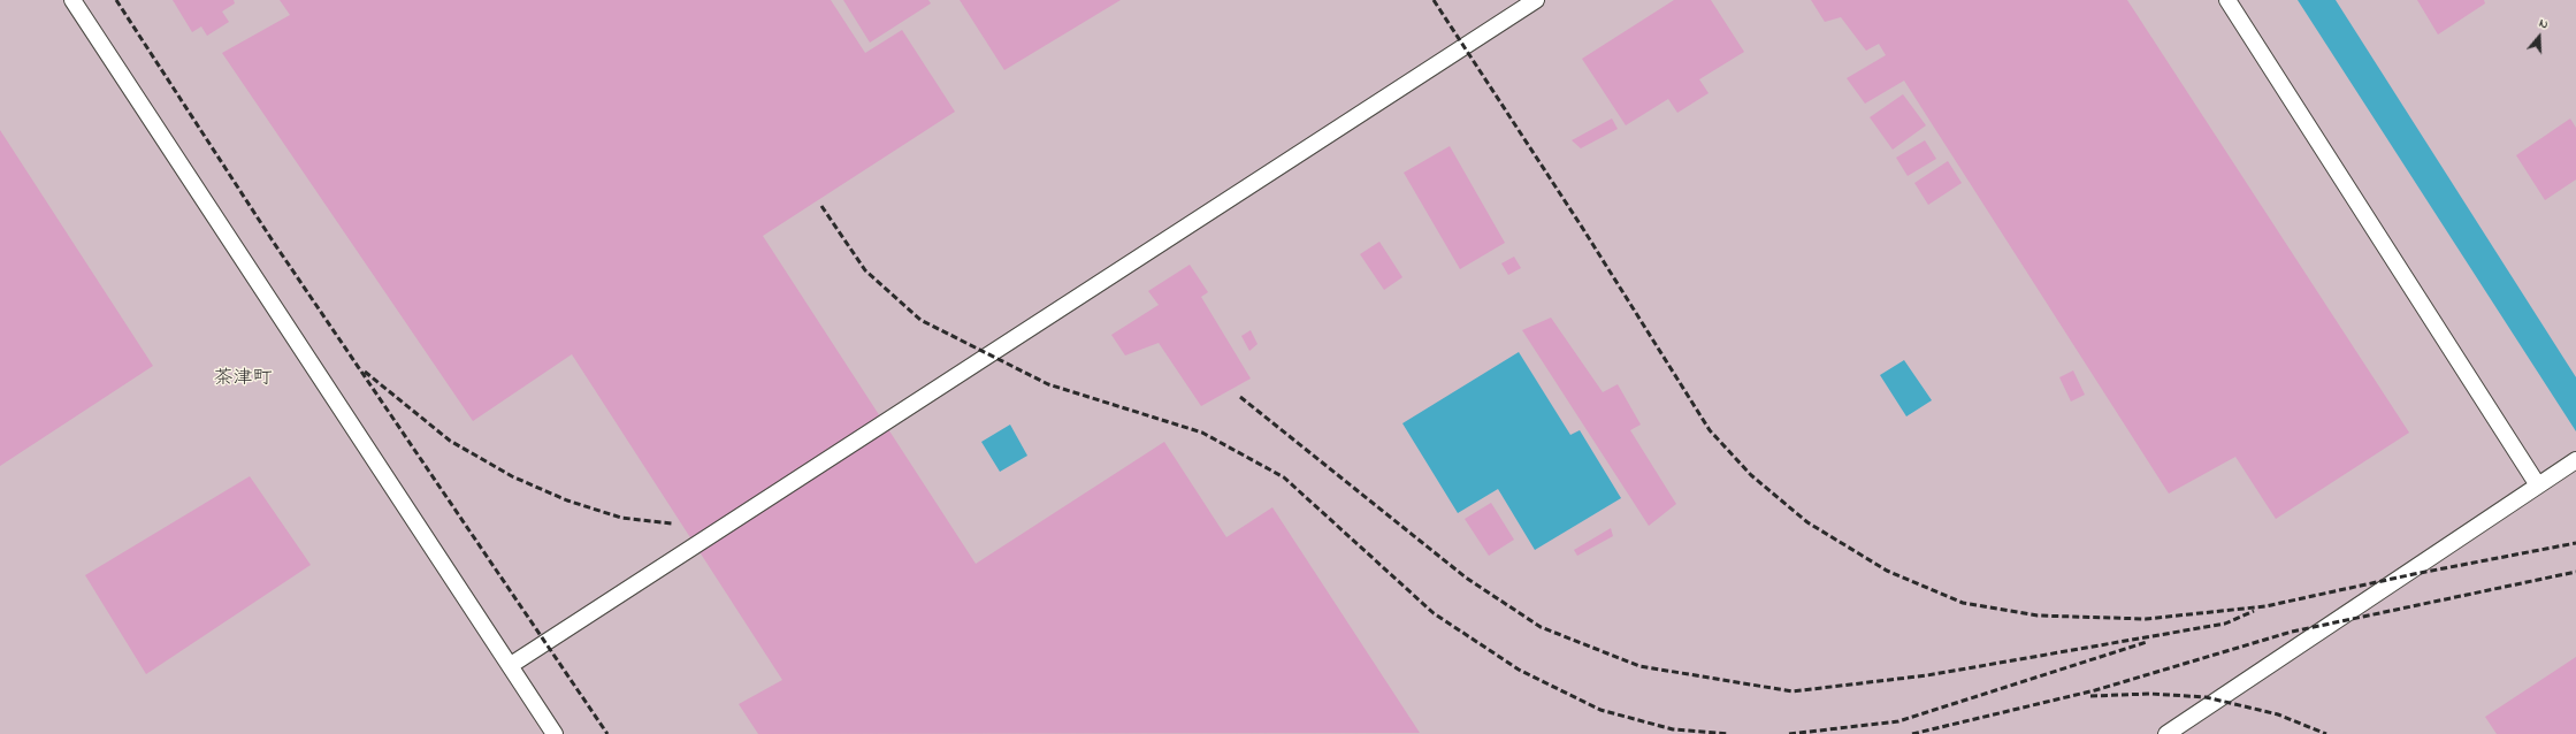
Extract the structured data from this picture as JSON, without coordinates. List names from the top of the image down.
{
  "districts": ["茶津町"],
  "north": "top"
}
